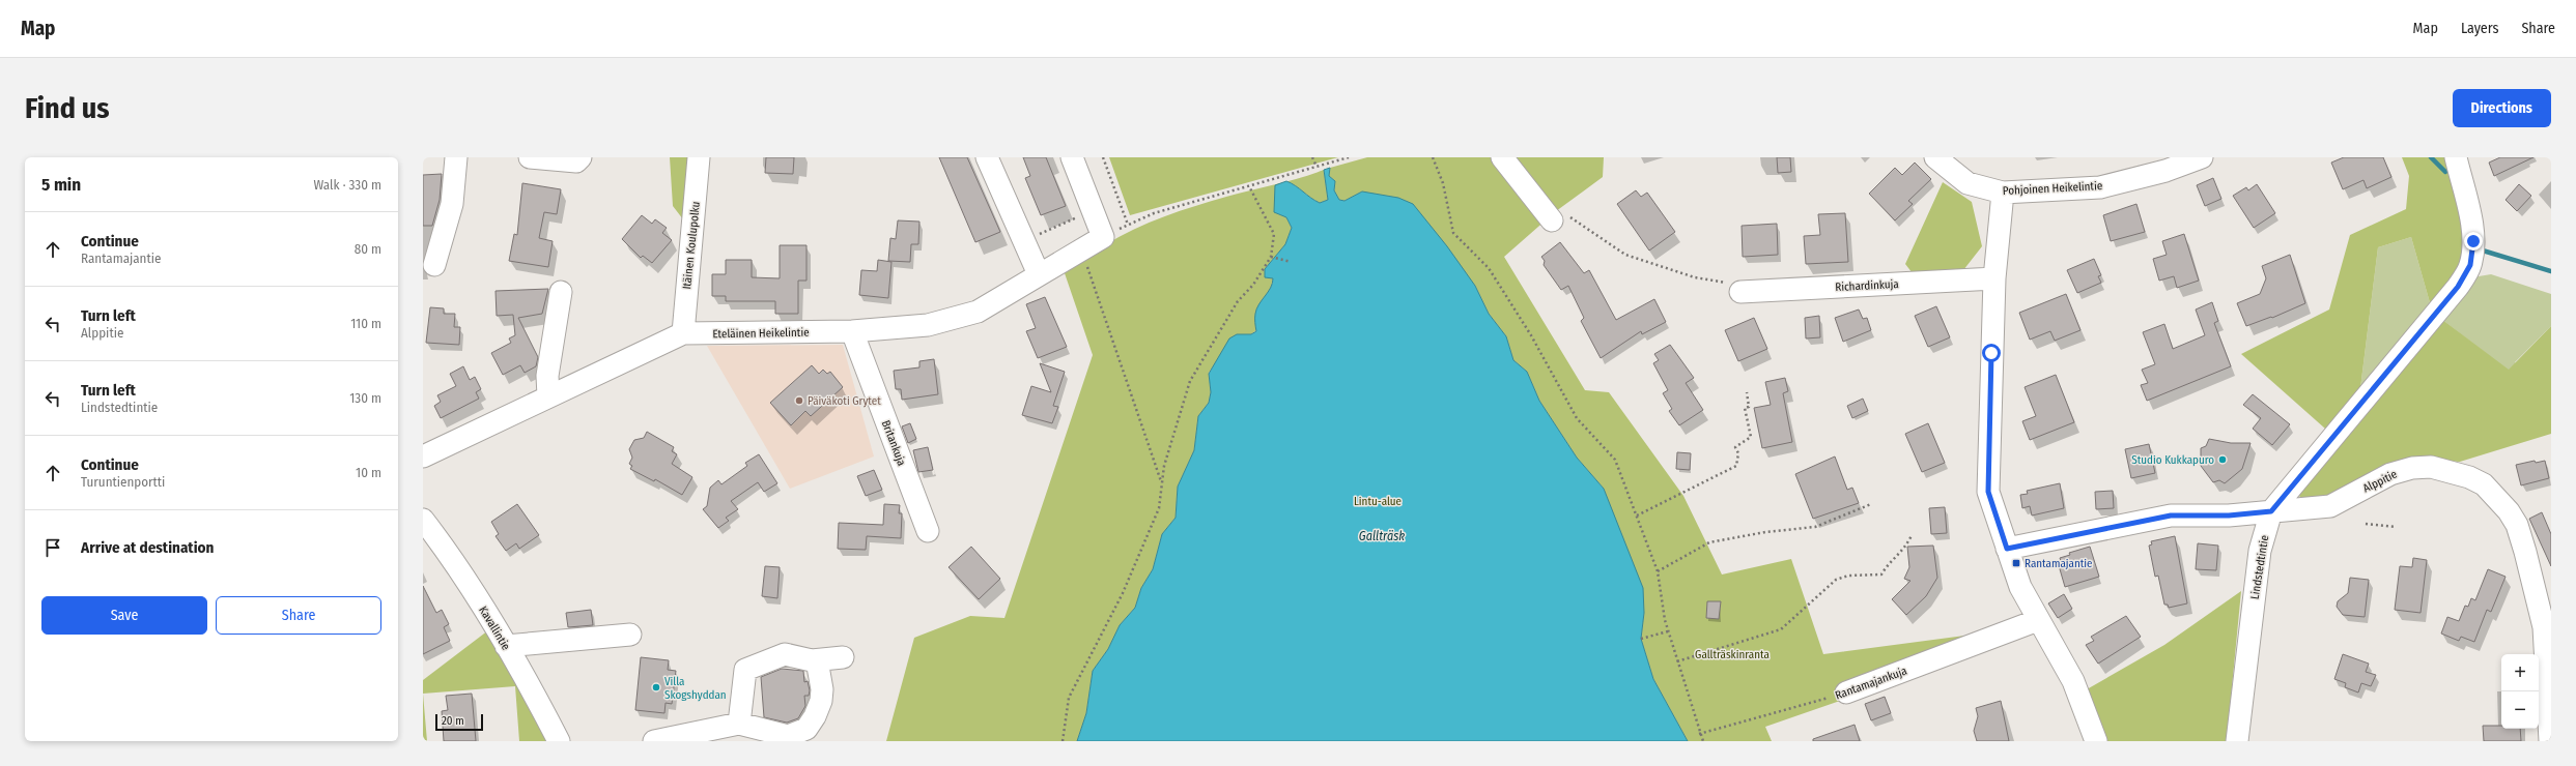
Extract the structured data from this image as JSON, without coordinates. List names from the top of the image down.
{
  "streets": {
    "street": [
      "Pohjoinen Heikelintie",
      "Itäinen Koulupolku",
      "Richardinkuja",
      "Eteläinen Heikelintie",
      "Britankuja",
      "Alppitie",
      "Lindstedtintie",
      "Kavallintie",
      "Rantamajankuja"
    ]
  },
  "crossings": [
    ["Itäinen Koulupolku", "Eteläinen Heikelintie"],
    ["Eteläinen Heikelintie", "Britankuja"],
    ["Alppitie", "Lindstedtintie"]
  ],
  "water": ["Gallträsk"],
  "parks": ["Lintu-alue", "Gallträskinranta"],
  "places": {
    "other": ["Päiväkoti Grytet", "Studio Kukkapuro", "Villa Skogshyddan"],
    "transit": ["Rantamajantie"]
  },
  "scale_bar": "20 m",
  "page": {
    "header": "Map",
    "nav": ["Map", "Layers", "Share"],
    "buttons": [
      "Directions",
      ["Save", "Share"]
    ],
    "title": "Find us",
    "heading": ["5 min", "Walk · 330 m"],
    "list": [
      ["Continue", "Rantamajantie", "80 m"],
      ["Turn left", "Alppitie", "110 m"],
      ["Turn left", "Lindstedtintie", "130 m"],
      ["Continue", "Turuntienportti", "10 m"],
      "Arrive at destination"
    ],
    "map_buttons": ["+", "−"],
    "scale": "20 m"
  }
}
